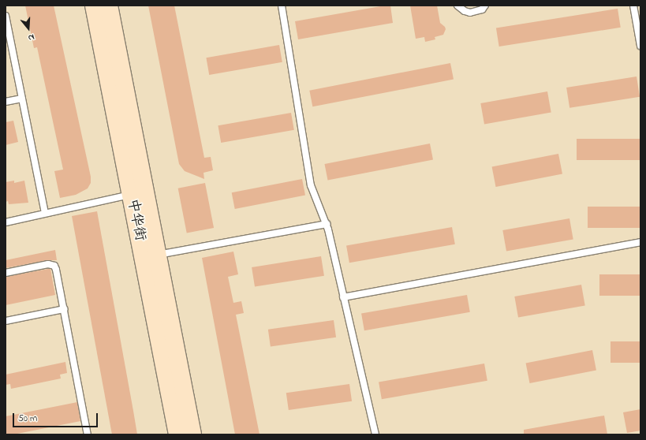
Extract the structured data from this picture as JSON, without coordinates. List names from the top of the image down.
{
  "streets": {
    "main road": ["中华街"]
  },
  "scale_bar": "50 m",
  "north": "bottom"
}
